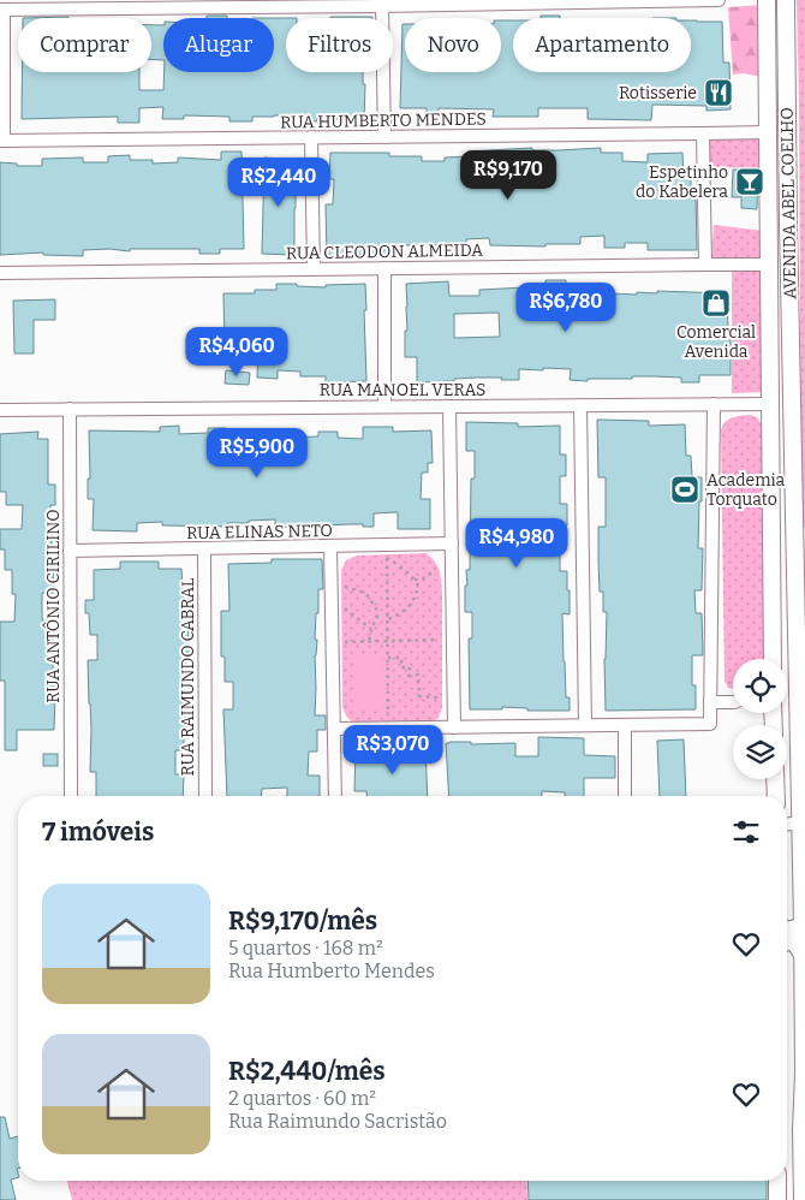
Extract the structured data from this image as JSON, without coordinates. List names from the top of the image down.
{
  "streets": {
    "street": [
      "RUA HUMBERTO MENDES",
      "AVENIDA ABEL COELHO",
      "RUA CLEODON ALMEIDA",
      "RUA MANOEL VERAS",
      "RUA ELINAS NETO",
      "RUA ANTÔNIO CIRILINO",
      "RUA RAIMUNDO CABRAL"
    ]
  },
  "crossings": [
    ["RUA HUMBERTO MENDES", "AVENIDA ABEL COELHO"],
    ["AVENIDA ABEL COELHO", "RUA CLEODON ALMEIDA"],
    ["AVENIDA ABEL COELHO", "RUA MANOEL VERAS"],
    ["RUA MANOEL VERAS", "RUA ANTÔNIO CIRILINO"],
    ["RUA ELINAS NETO", "RUA ANTÔNIO CIRILINO"],
    ["RUA ELINAS NETO", "RUA RAIMUNDO CABRAL"]
  ],
  "places": {
    "restaurant": ["Rotisserie"],
    "bar": ["Espetinho do Kabelera"],
    "shop": ["Comercial Avenida"],
    "sports": ["Academia Torquato"]
  },
  "page": {
    "chip": [
      "Comprar",
      "Alugar",
      "Filtros",
      "Novo",
      "Apartamento"
    ],
    "price": [
      "R$9,170",
      "R$2,440",
      "R$6,780",
      "R$4,060",
      "R$5,900",
      "R$4,980",
      "R$3,070"
    ],
    "heading": "7 imóveis",
    "list": [
      {
        "name": "R$9,170/mês",
        "note": "5 quartos · 168 m² · Rua Humberto Mendes"
      },
      {
        "name": "R$2,440/mês",
        "note": "2 quartos · 60 m² · Rua Raimundo Sacristão"
      }
    ]
  }
}
